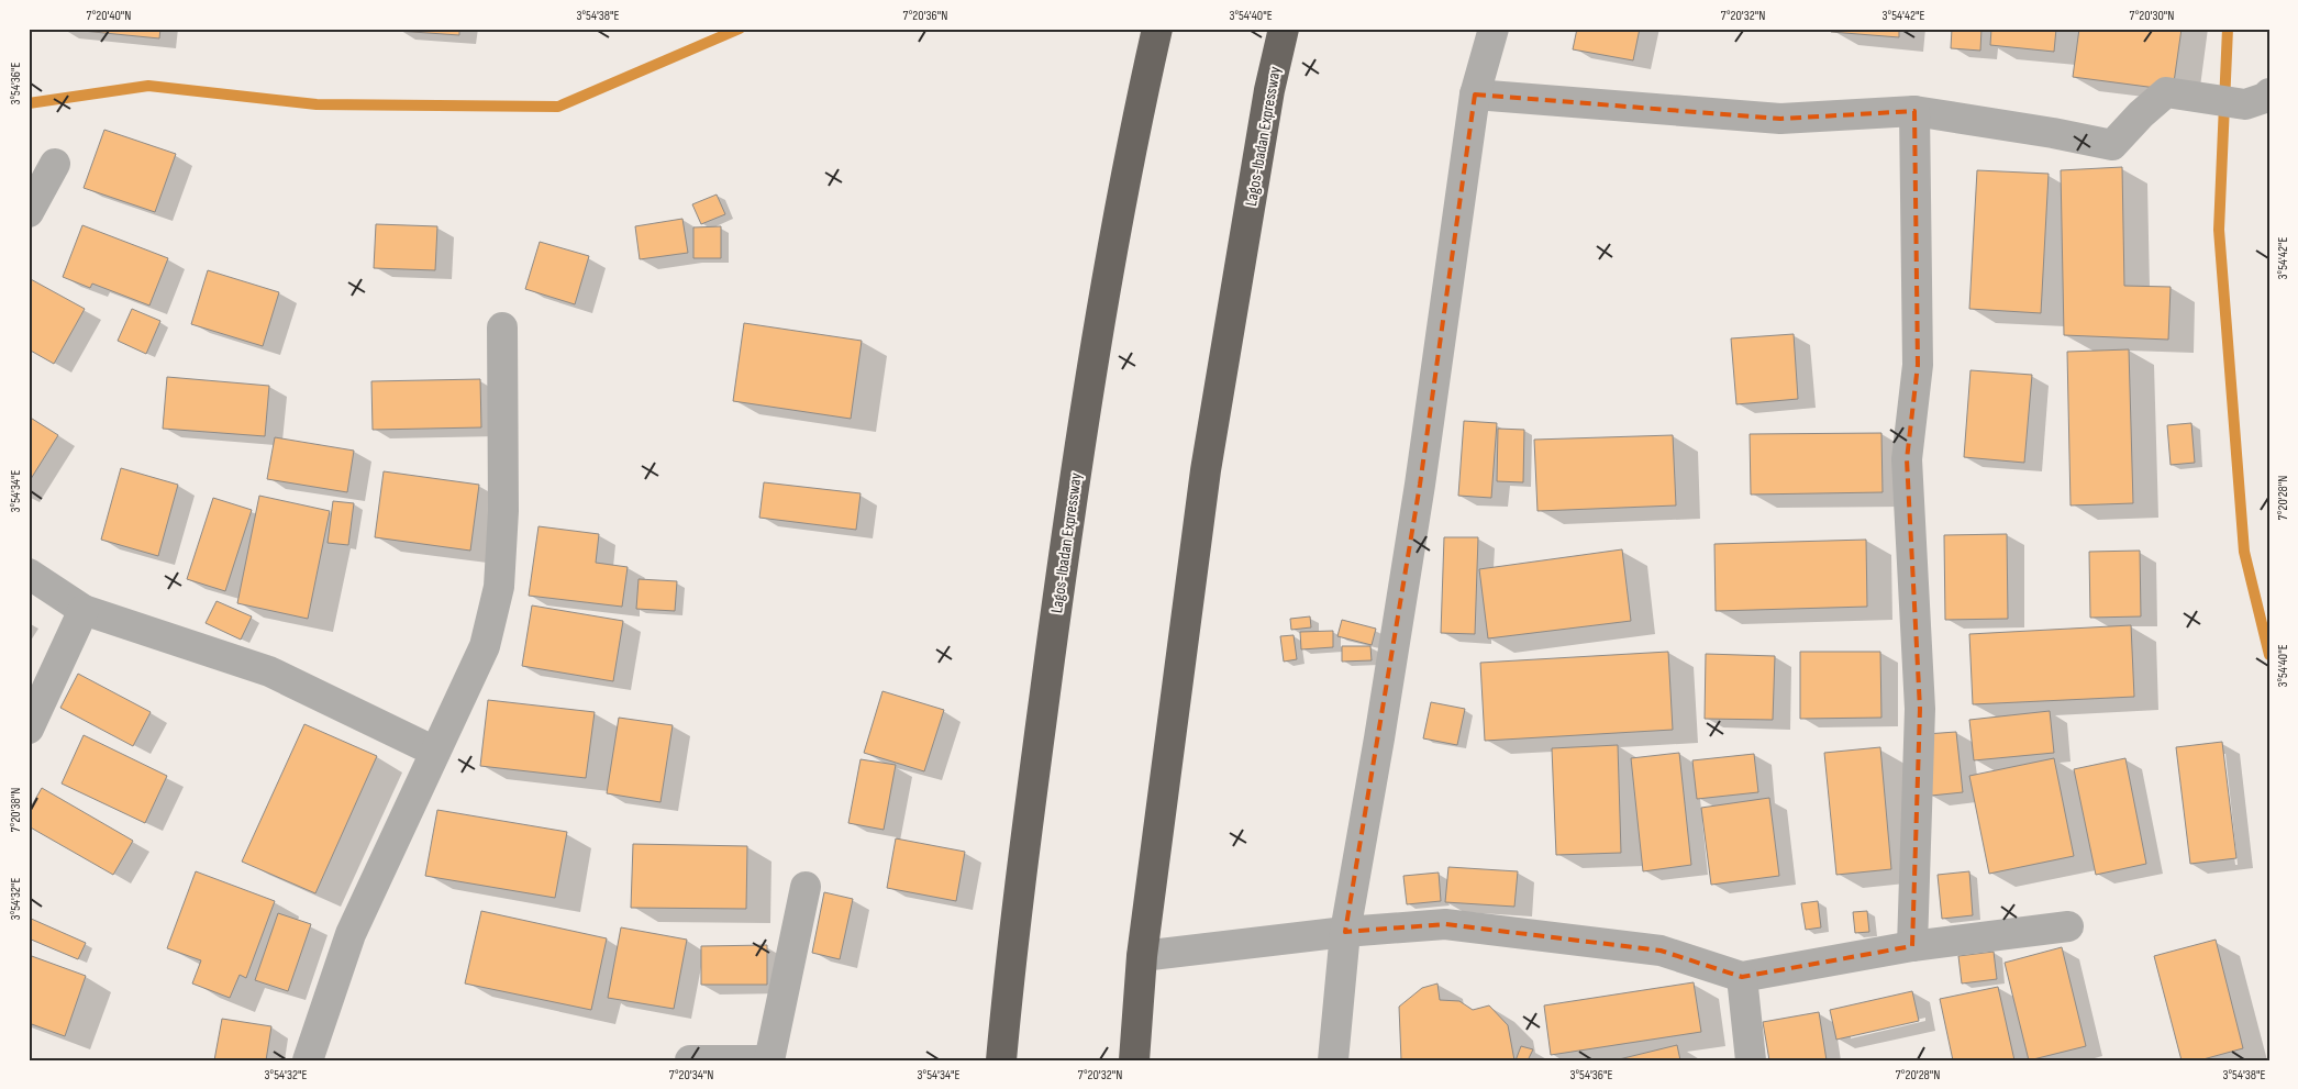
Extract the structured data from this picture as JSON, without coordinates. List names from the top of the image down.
{
  "streets": {
    "highway": ["Lagos-Ibadan Expressway"]
  },
  "coordinates": [
    "7°20'40\"N",
    "3°54'38\"E",
    "7°20'36\"N",
    "3°54'40\"E",
    "7°20'32\"N",
    "3°54'42\"E",
    "7°20'30\"N",
    "3°54'36\"E",
    "3°54'34\"E",
    "7°20'28\"N",
    "7°20'38\"N",
    "3°54'32\"E",
    "7°20'34\"N"
  ]
}
